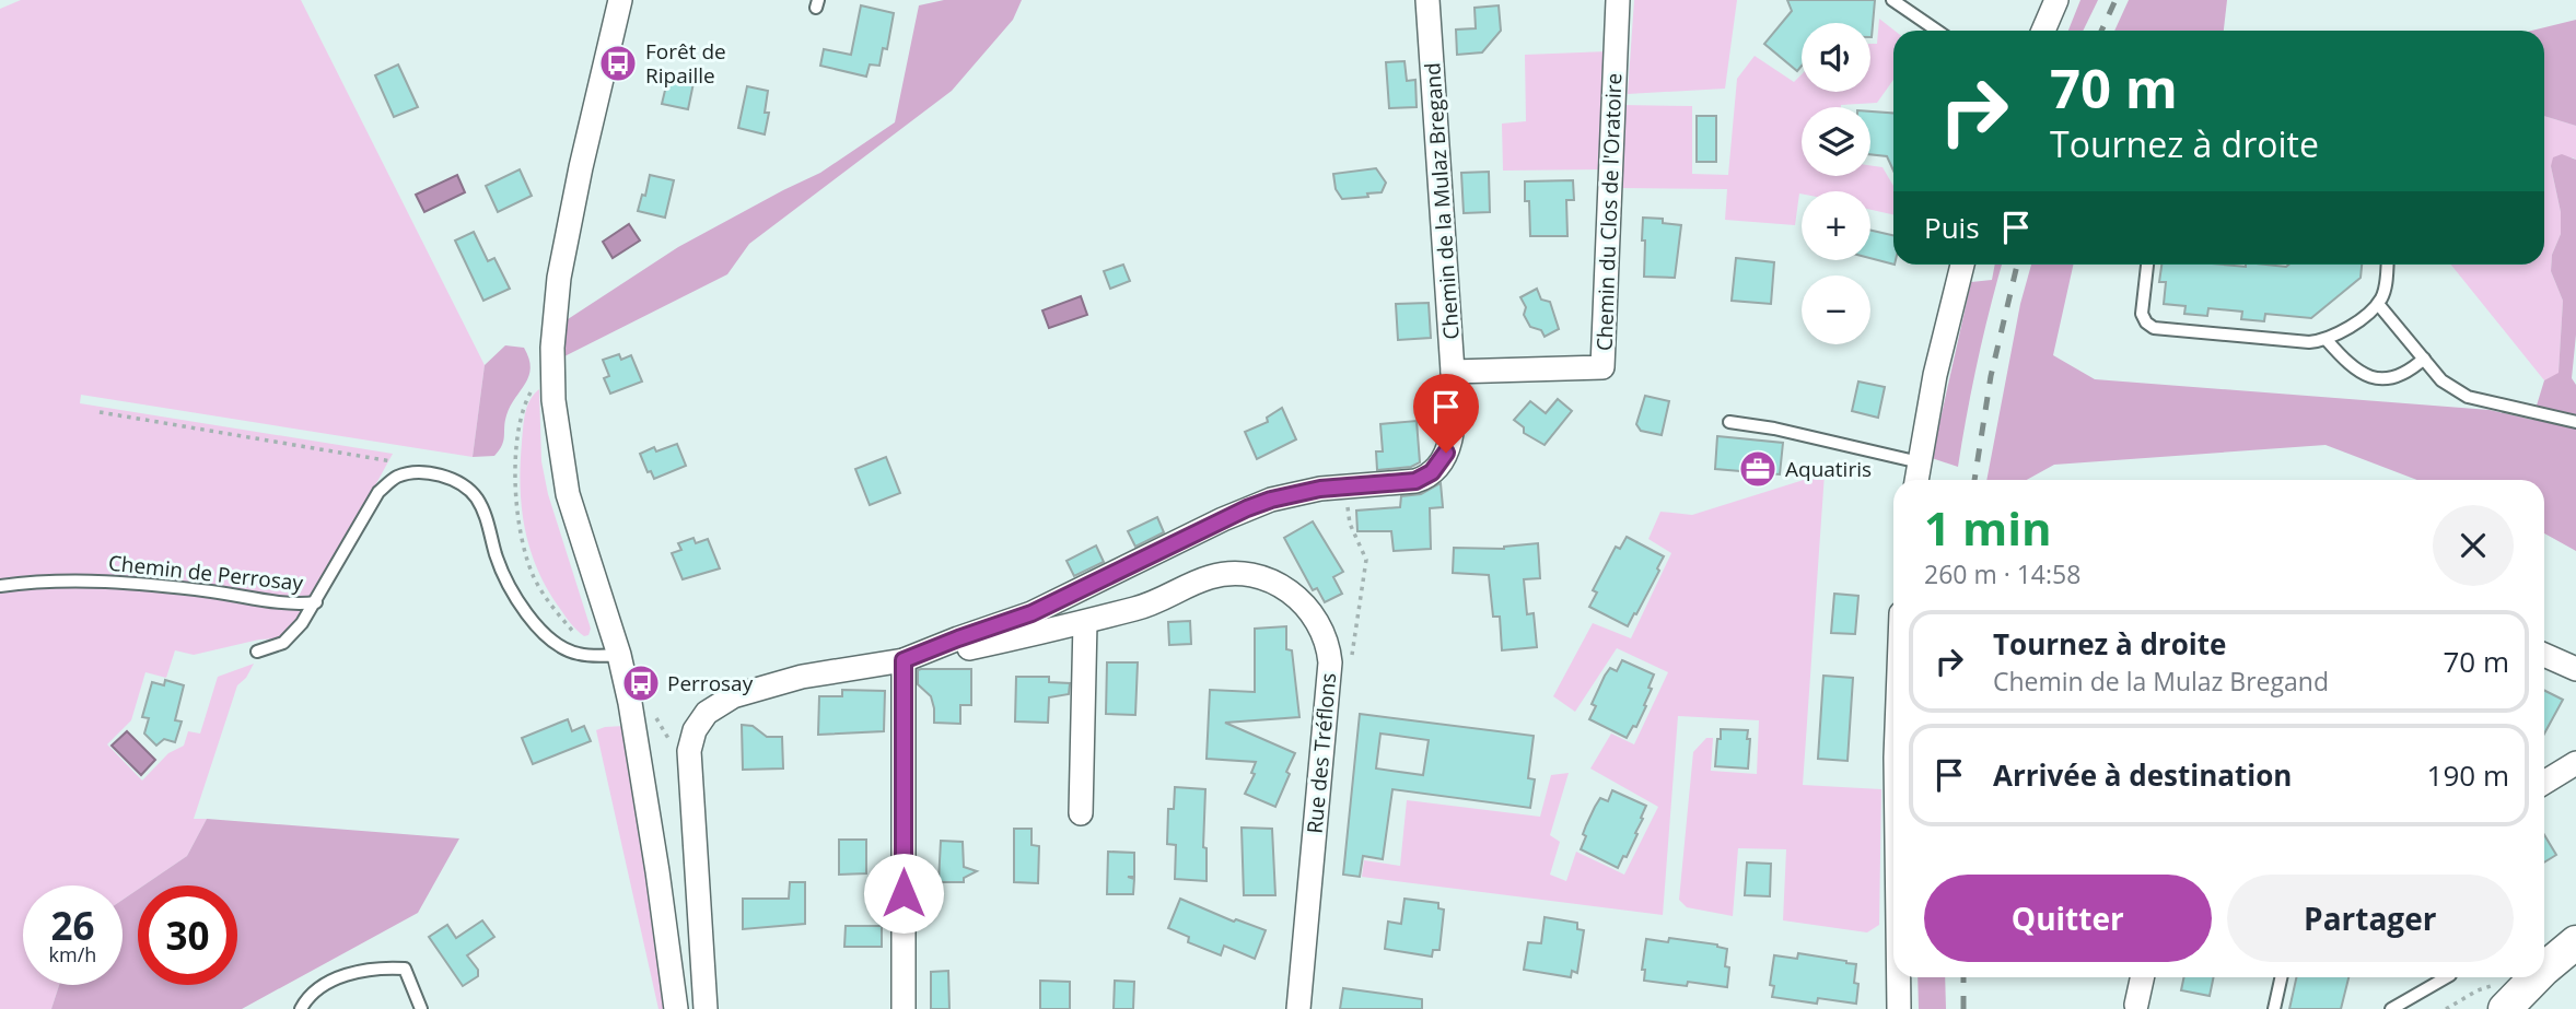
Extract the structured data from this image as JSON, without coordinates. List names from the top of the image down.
{
  "streets": {
    "street": ["Chemin de la Mulaz Bregand", "Chemin du Clos de l'Oratoire", "Rue des Tréflons"],
    "lane": ["Chemin de Perrosay"]
  },
  "crossings": [
    ["Chemin de la Mulaz Bregand", "Chemin du Clos de l'Oratoire"],
    ["Chemin de la Mulaz Bregand", "Rue des Tréflons"]
  ],
  "places": {
    "bus stop": ["Forêt de Ripaille", "Perrosay"],
    "office": ["Aquatiris"]
  },
  "page": {
    "map_buttons": ["+", "−"],
    "turn": ["70 m", "Tournez à droite"],
    "then": "Puis",
    "heading": ["1 min", "260 m · 14:58"],
    "list": [
      {
        "name": "Tournez à droite",
        "note": "Chemin de la Mulaz Bregand",
        "value": "70 m"
      },
      {
        "name": "Arrivée à destination",
        "value": "190 m"
      }
    ],
    "buttons": ["Quitter", "Partager"],
    "speed": "26 km/h",
    "limit": "30"
  }
}
